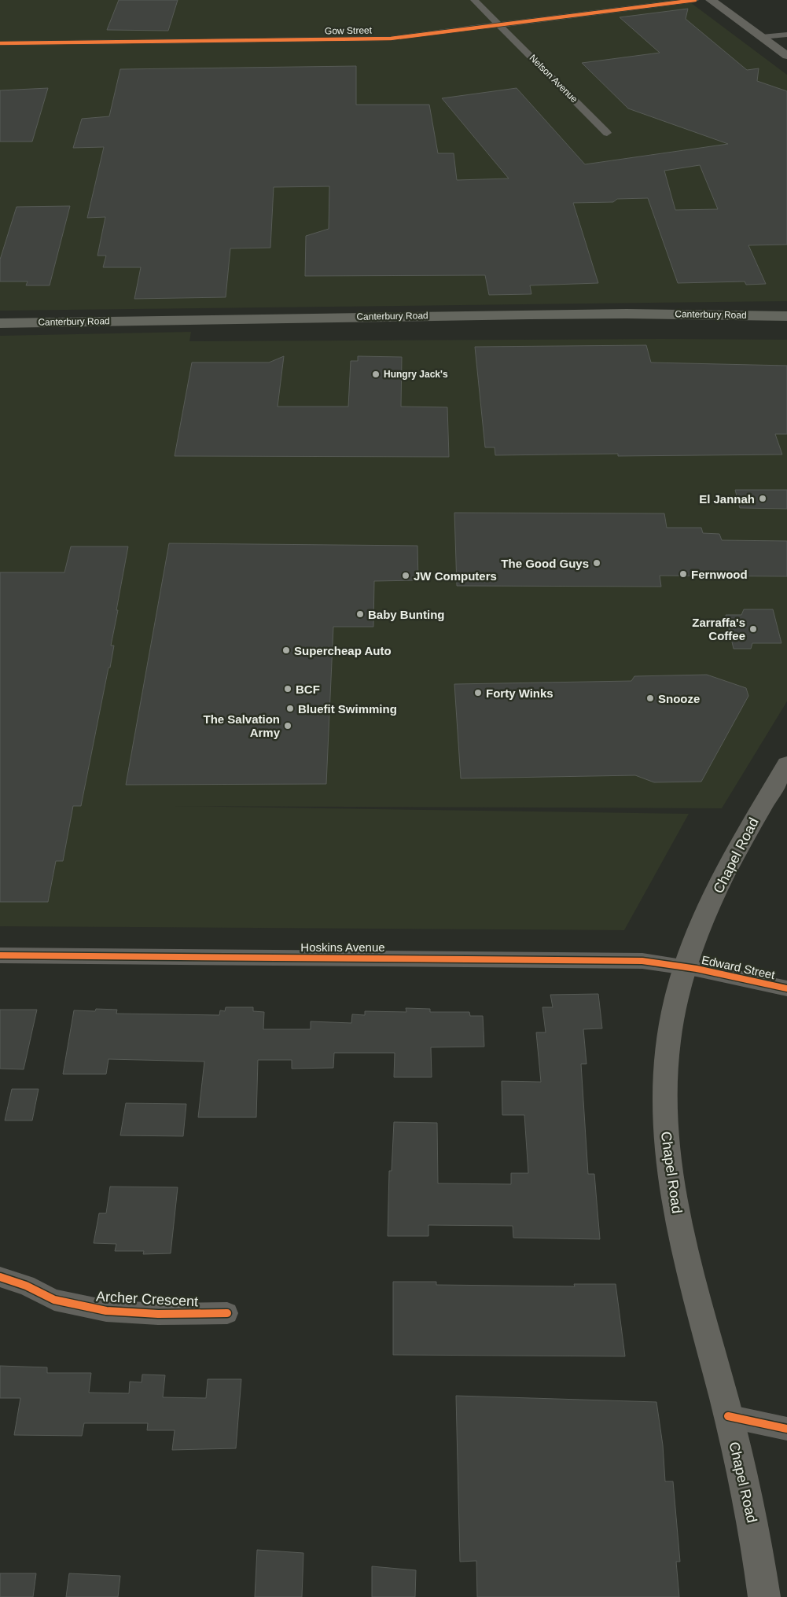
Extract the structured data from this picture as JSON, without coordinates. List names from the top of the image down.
{
  "streets": {
    "highway": ["Canterbury Road"],
    "main road": ["Chapel Road"],
    "street": [
      "Gow Street",
      "Nelson Avenue",
      "Hoskins Avenue",
      "Edward Street",
      "Archer Crescent"
    ]
  },
  "crossings": [
    ["Gow Street", "Nelson Avenue"],
    ["Chapel Road", "Hoskins Avenue"],
    ["Chapel Road", "Edward Street"],
    ["Hoskins Avenue", "Edward Street"]
  ],
  "places": [
    "Hungry Jack's",
    "El Jannah",
    "The Good Guys",
    "Fernwood",
    "JW Computers",
    "Baby Bunting",
    "Zarraffa's Coffee",
    "Supercheap Auto",
    "BCF",
    "Forty Winks",
    "Snooze",
    "Bluefit Swimming",
    "The Salvation Army"
  ]
}
